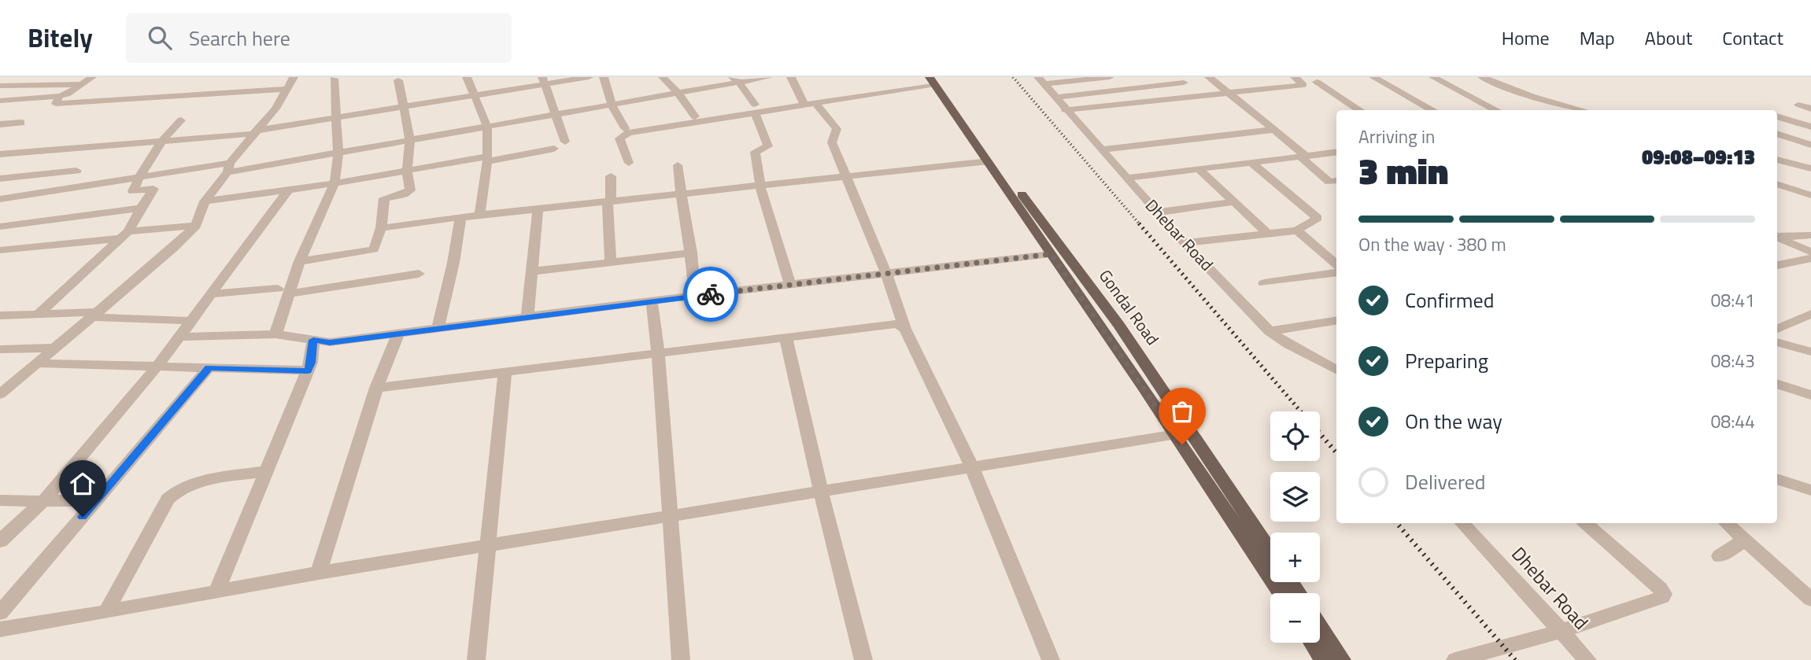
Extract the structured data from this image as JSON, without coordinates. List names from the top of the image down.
{
  "streets": {
    "main road": ["Gondal Road"],
    "street": ["Dhebar Road"]
  },
  "page": {
    "header": "Bitely",
    "search": "Search here",
    "nav": [
      "Home",
      "Map",
      "About",
      "Contact"
    ],
    "heading": ["3 min", "Arriving in", "09:08–09:13"],
    "bar": "On the way · 380 m",
    "list": [
      ["Confirmed", "08:41"],
      ["Preparing", "08:43"],
      ["On the way", "08:44"],
      "Delivered"
    ],
    "map_buttons": ["+", "−"]
  }
}
